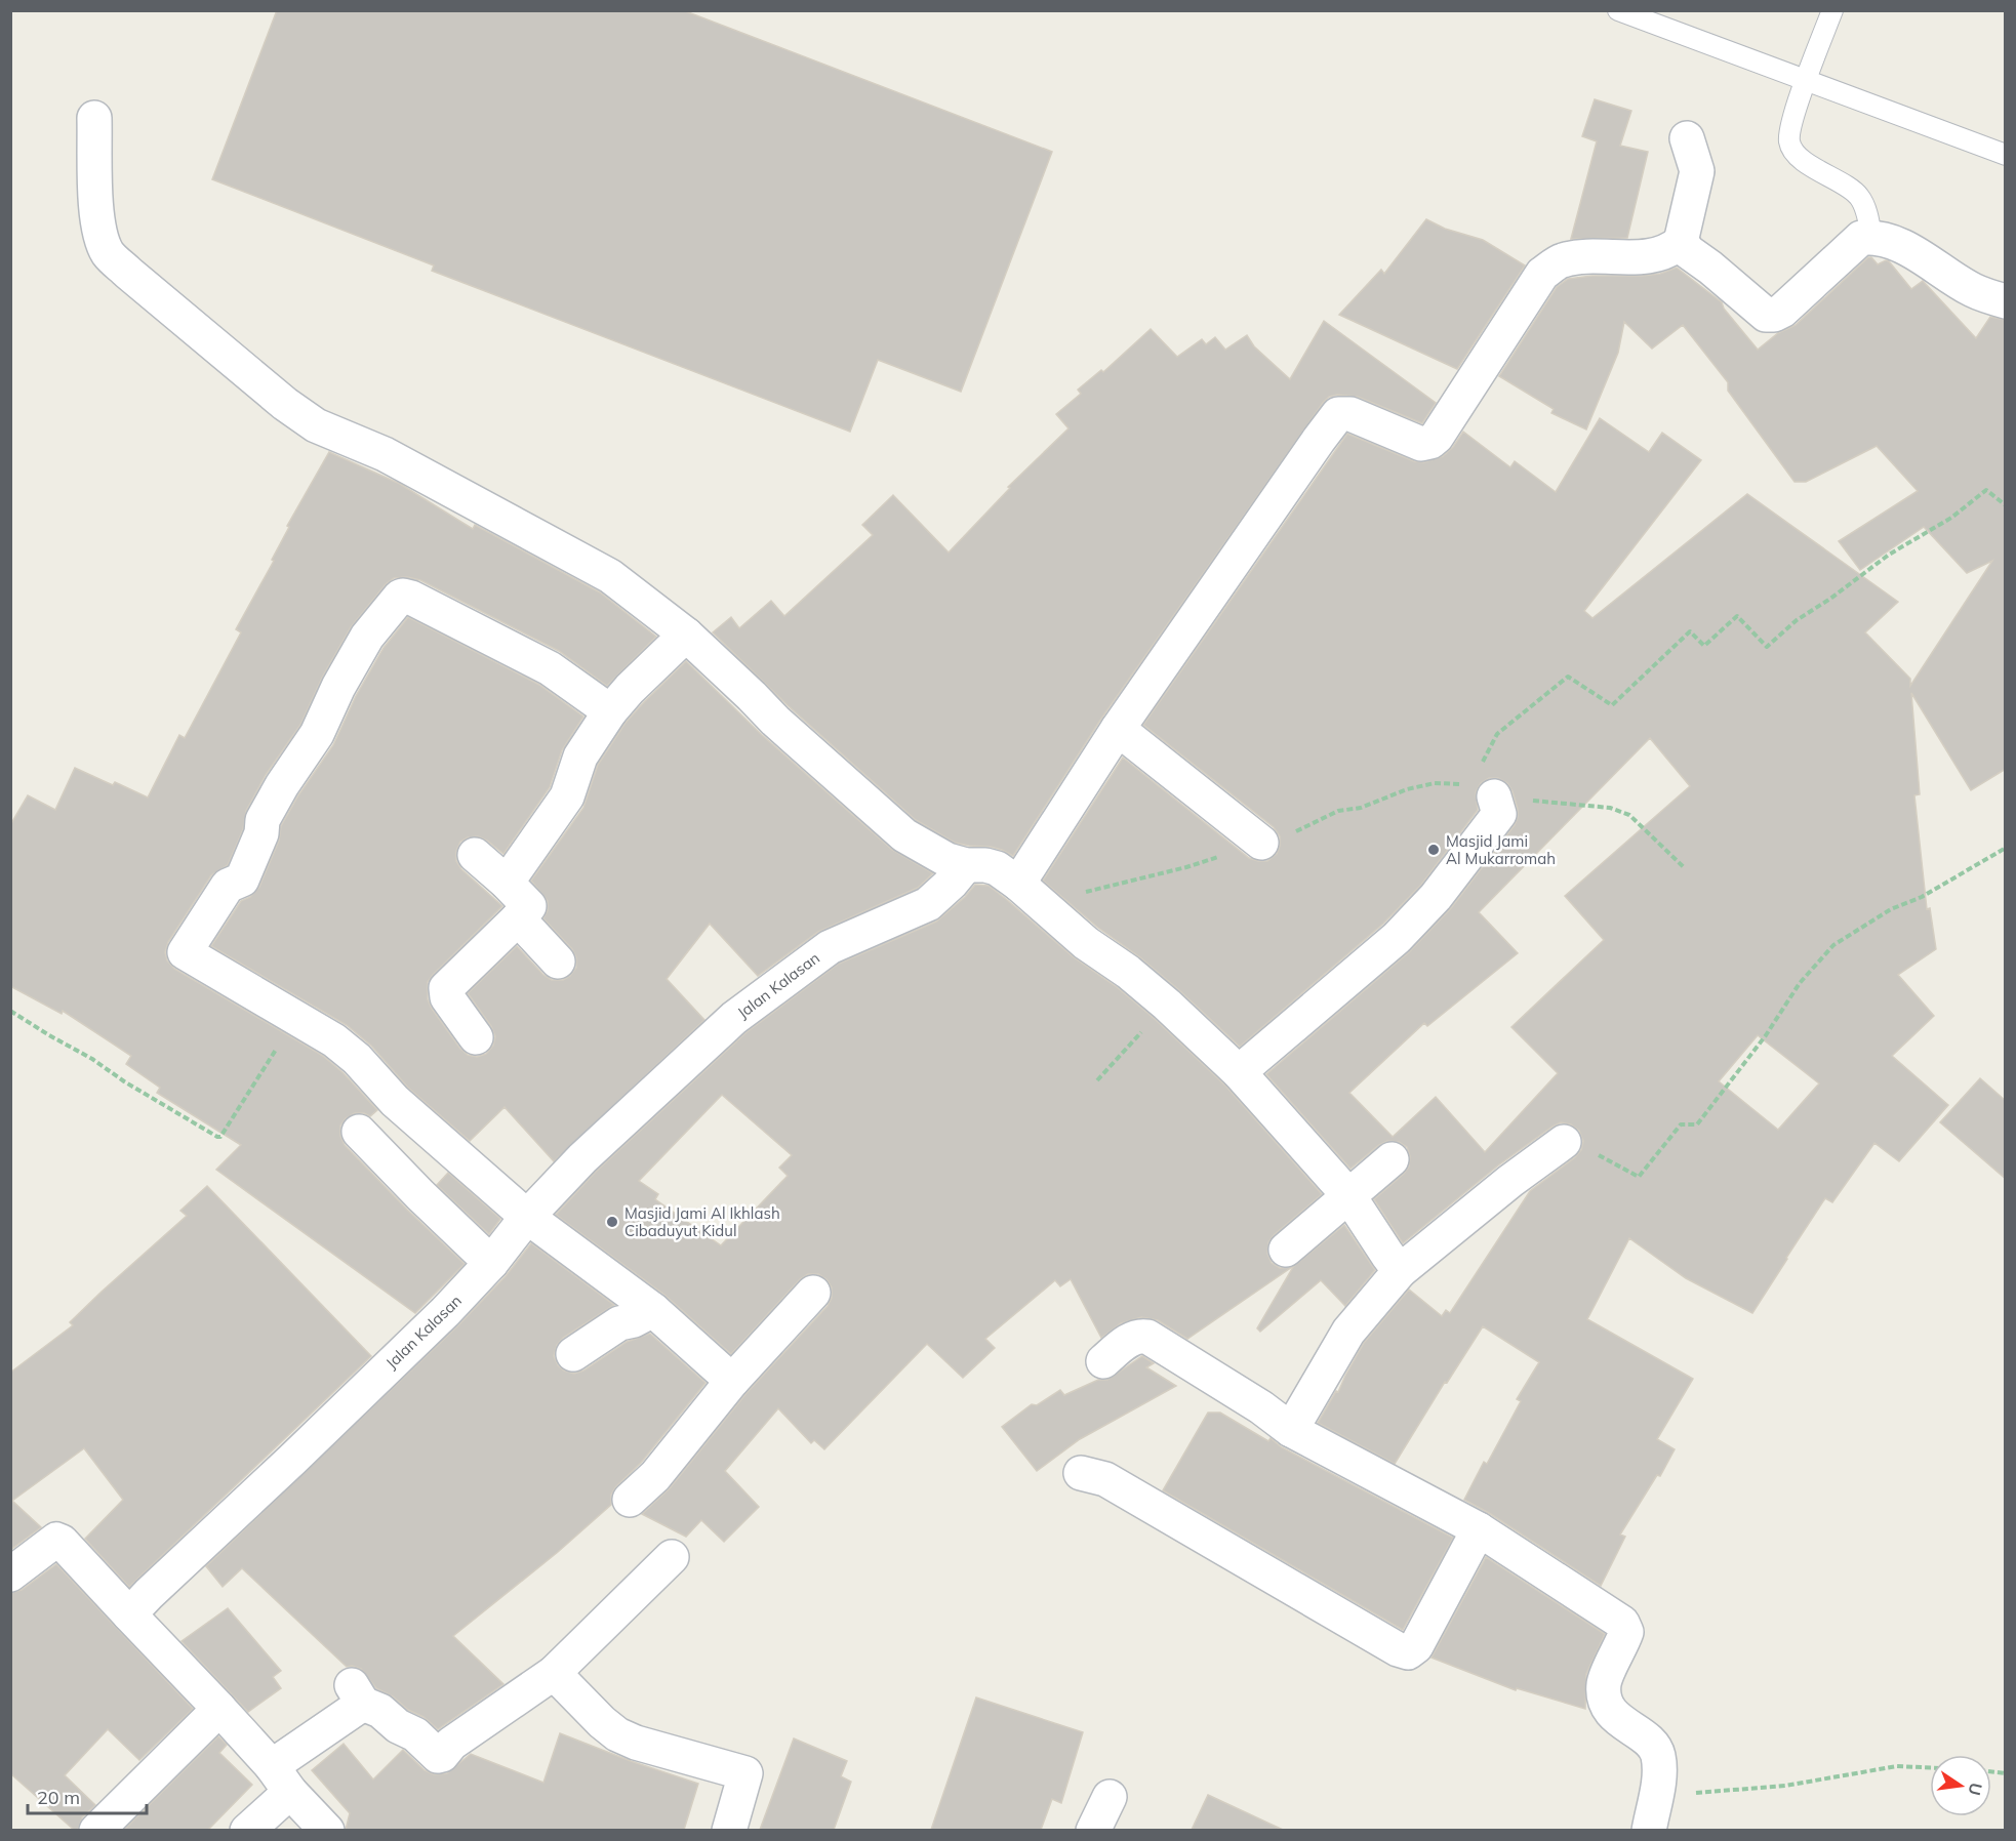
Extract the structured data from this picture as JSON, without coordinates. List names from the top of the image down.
{
  "streets": {
    "street": ["Jalan Kalasan"]
  },
  "places": ["Masjid Jami Al Mukarromah", "Masjid Jami Al Ikhlash Cibaduyut Kidul"],
  "scale_bar": "20 m",
  "north": "right"
}
